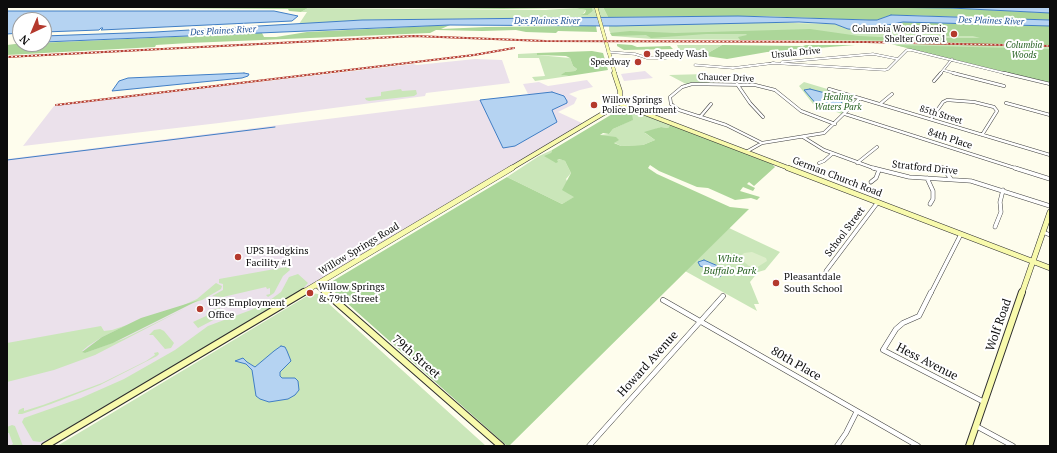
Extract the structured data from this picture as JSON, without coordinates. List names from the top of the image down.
{
  "streets": {
    "street": [
      "Ursula Drive",
      "Chaucer Drive",
      "85th Street",
      "84th Place",
      "Stratford Drive",
      "German Church Road",
      "School Street",
      "Willow Springs Road",
      "Wolf Road",
      "79th Street",
      "Hess Avenue",
      "Howard Avenue",
      "80th Place"
    ]
  },
  "crossings": [
    ["German Church Road", "School Street"],
    ["German Church Road", "Willow Springs Road"],
    ["German Church Road", "Wolf Road"],
    ["German Church Road", "Hess Avenue"],
    ["Willow Springs Road", "79th Street"],
    ["Wolf Road", "Hess Avenue"],
    ["Howard Avenue", "80th Place"]
  ],
  "water": ["Des Plaines River"],
  "parks": ["Columbia Woods", "Healing Waters Park", "White Buffalo Park"],
  "places": [
    "Columbia Woods Picnic Shelter Grove 1",
    "Speedy Wash",
    "Speedway",
    "Willow Springs Police Department",
    "UPS Hodgkins Facility #1",
    "Pleasantdale South School",
    "Willow Springs & 79th Street",
    "UPS Employment Office"
  ],
  "north": "bottom left"
}
